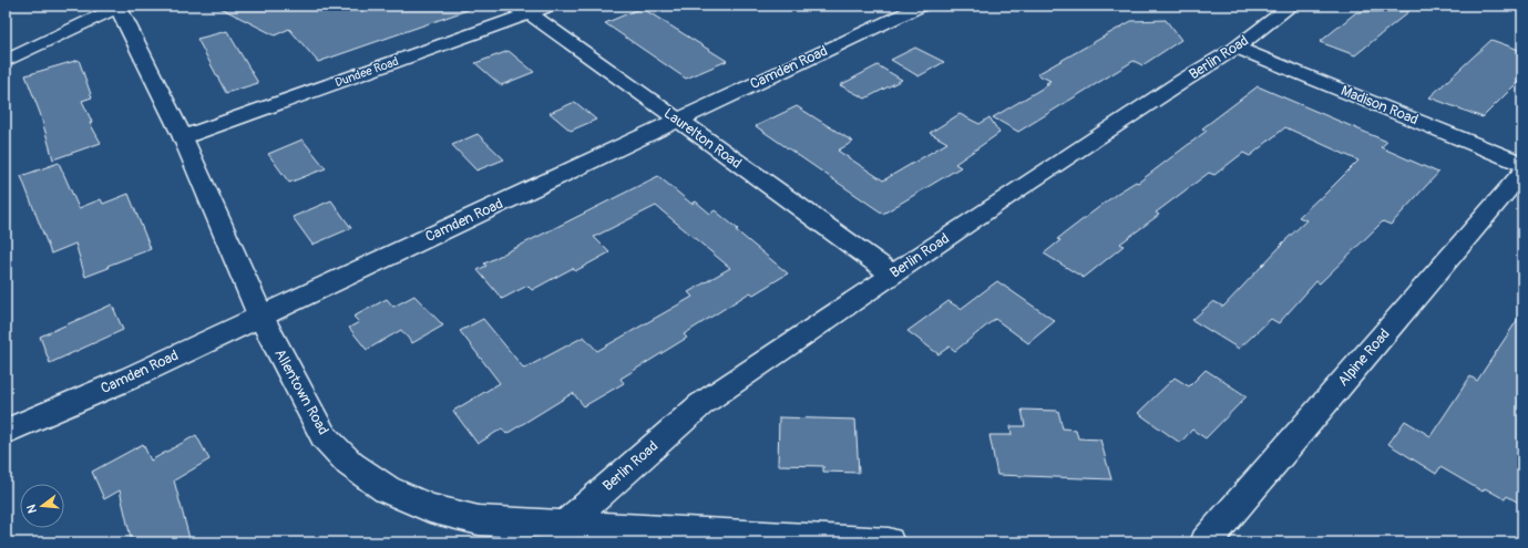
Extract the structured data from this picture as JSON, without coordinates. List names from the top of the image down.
{
  "streets": {
    "street": [
      "Berlin Road",
      "Camden Road",
      "Dundee Road",
      "Madison Road",
      "Laurelton Road",
      "Alpine Road",
      "Allentown Road"
    ]
  },
  "crossings": [
    ["Berlin Road", "Madison Road"],
    ["Berlin Road", "Laurelton Road"],
    ["Berlin Road", "Allentown Road"],
    ["Camden Road", "Laurelton Road"],
    ["Camden Road", "Allentown Road"],
    ["Dundee Road", "Laurelton Road"],
    ["Dundee Road", "Allentown Road"]
  ],
  "north": "left"
}
